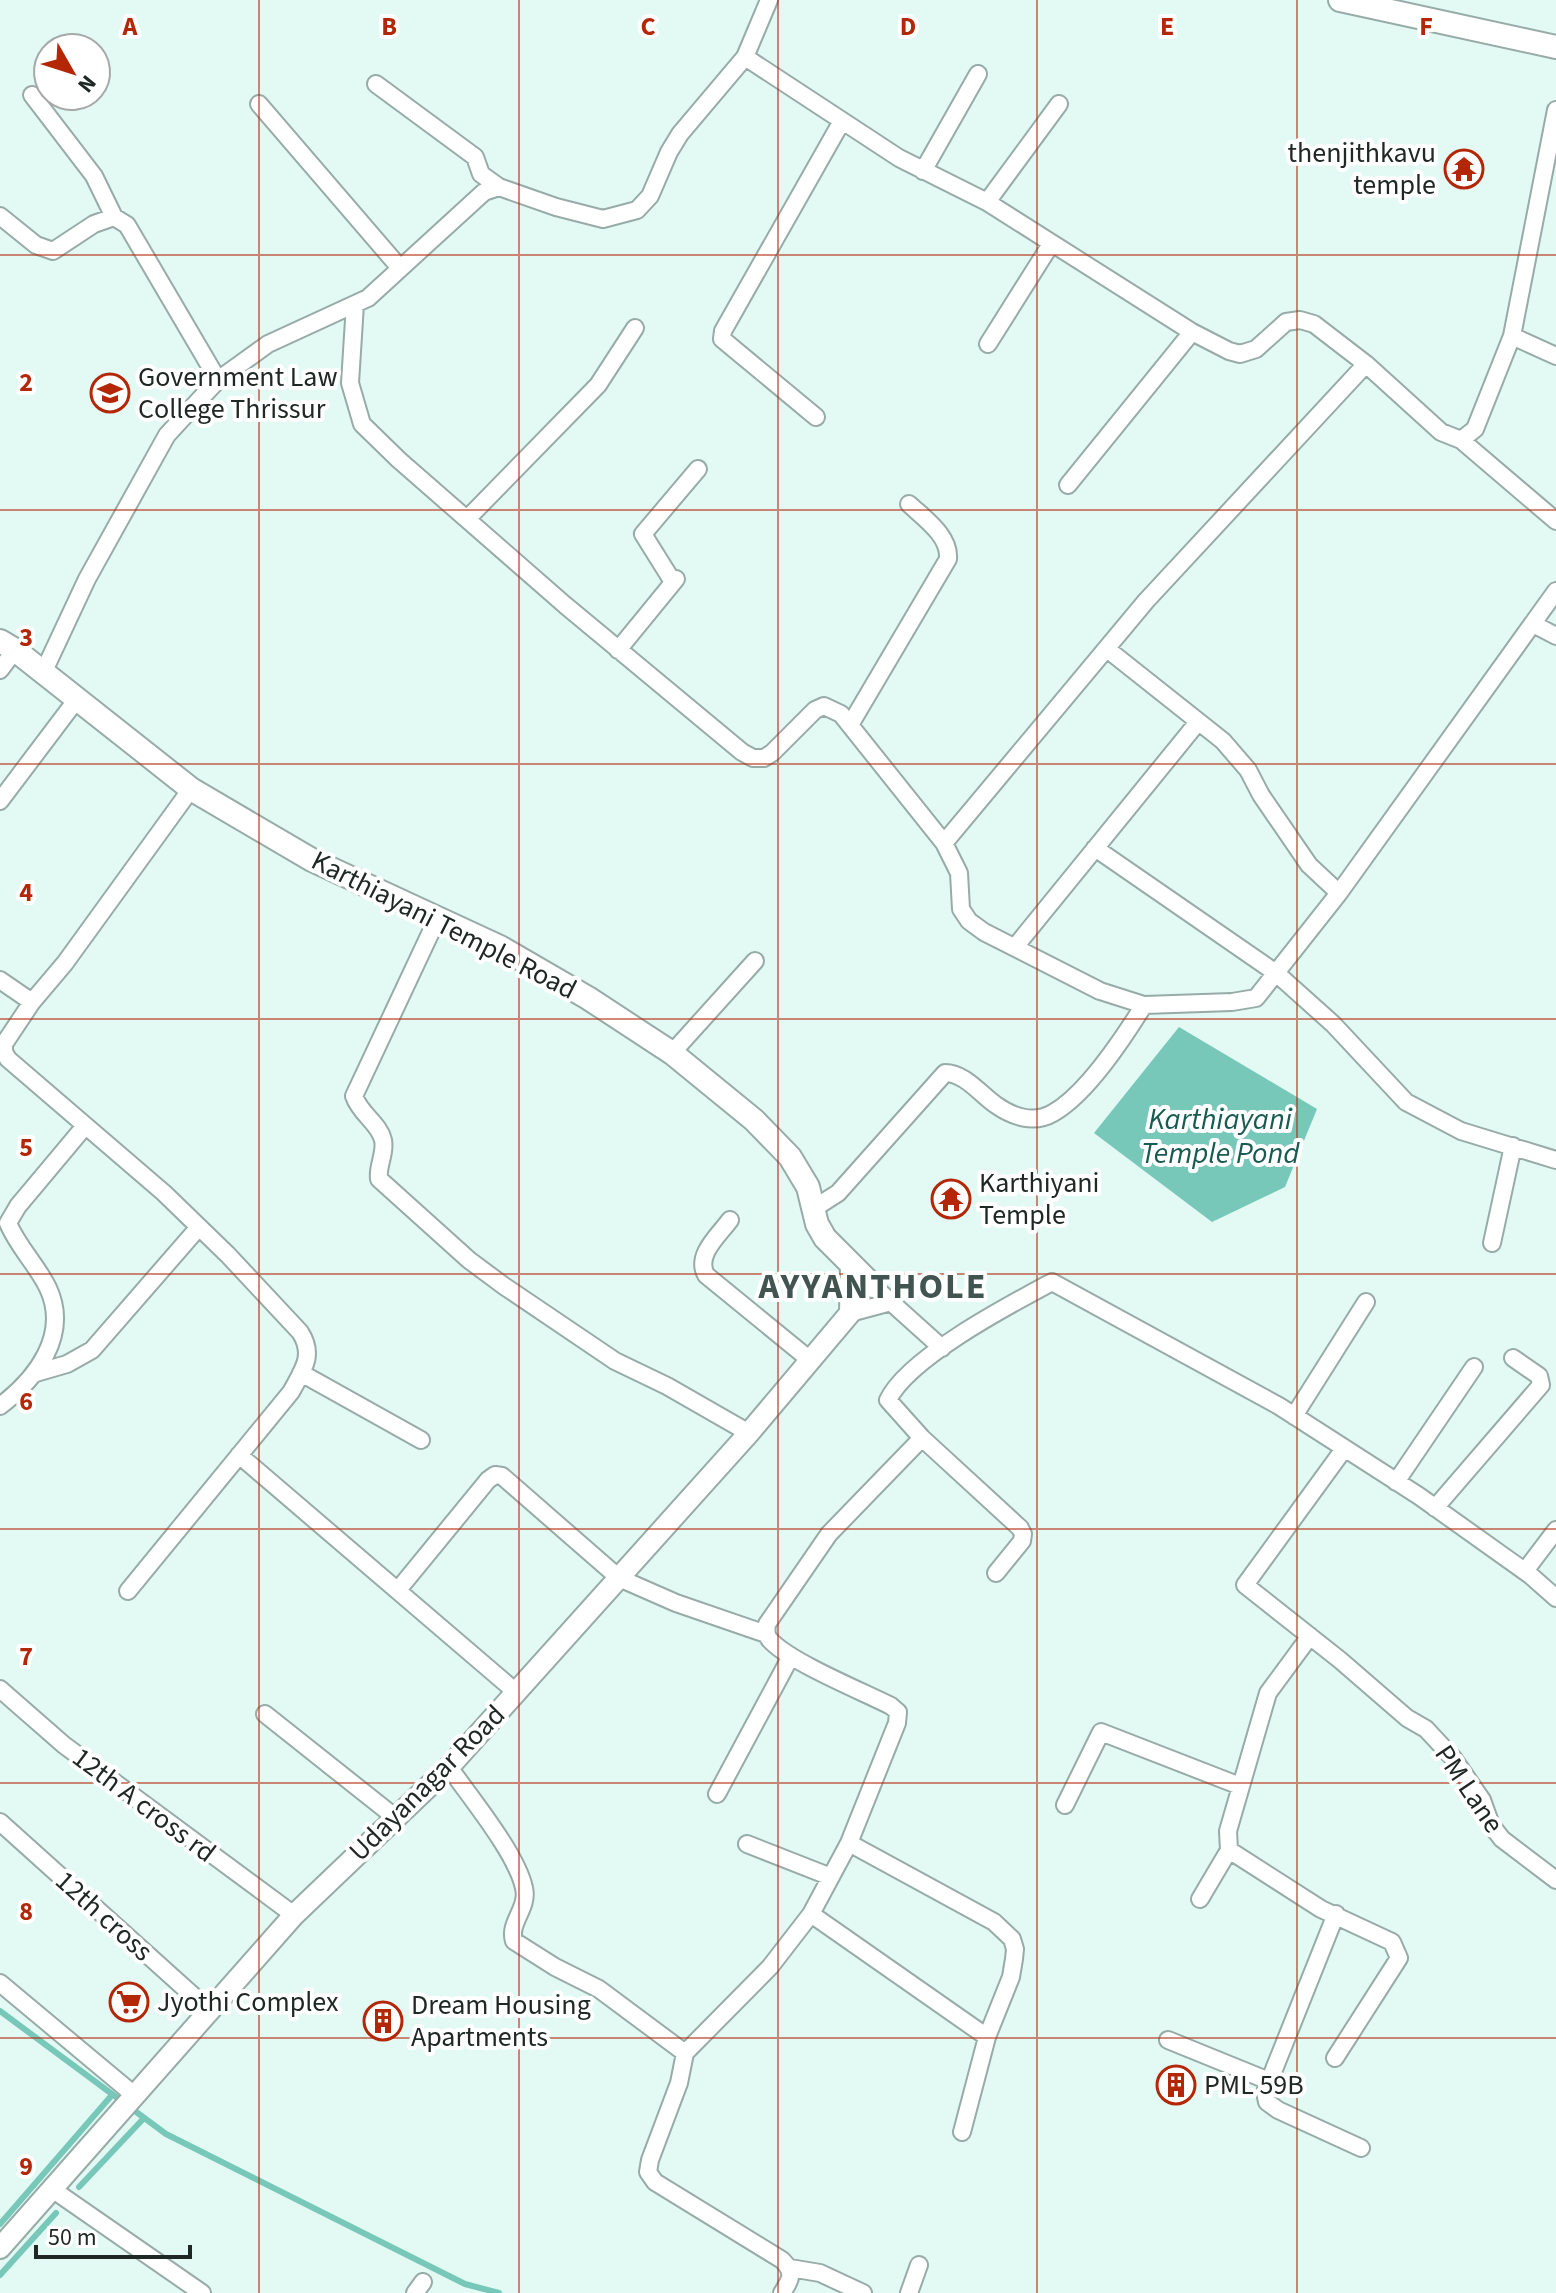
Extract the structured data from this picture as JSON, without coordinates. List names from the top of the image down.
{
  "streets": {
    "main road": ["Karthiayani Temple Road"],
    "street": [
      "Udayanagar Road",
      "PM Lane",
      "12th A cross rd",
      "12th cross"
    ]
  },
  "crossings": [
    ["Udayanagar Road", "12th A cross rd"],
    ["Udayanagar Road", "12th cross"]
  ],
  "districts": ["AYYANTHOLE"],
  "water": ["Karthiayani Temple Pond"],
  "places": {
    "temple": ["thenjithkavu temple", "Karthiyani Temple"],
    "school or university": ["Government Law College Thrissur"],
    "supermarket": ["Jyothi Complex"],
    "building": ["Dream Housing Apartments", "PML 59B"]
  },
  "scale_bar": "50 m",
  "north": "bottom right",
  "grid": {
    "columns": [
      "A",
      "B",
      "C",
      "D",
      "E",
      "F"
    ],
    "rows": [
      "2",
      "3",
      "4",
      "5",
      "6",
      "7",
      "8",
      "9"
    ]
  }
}
